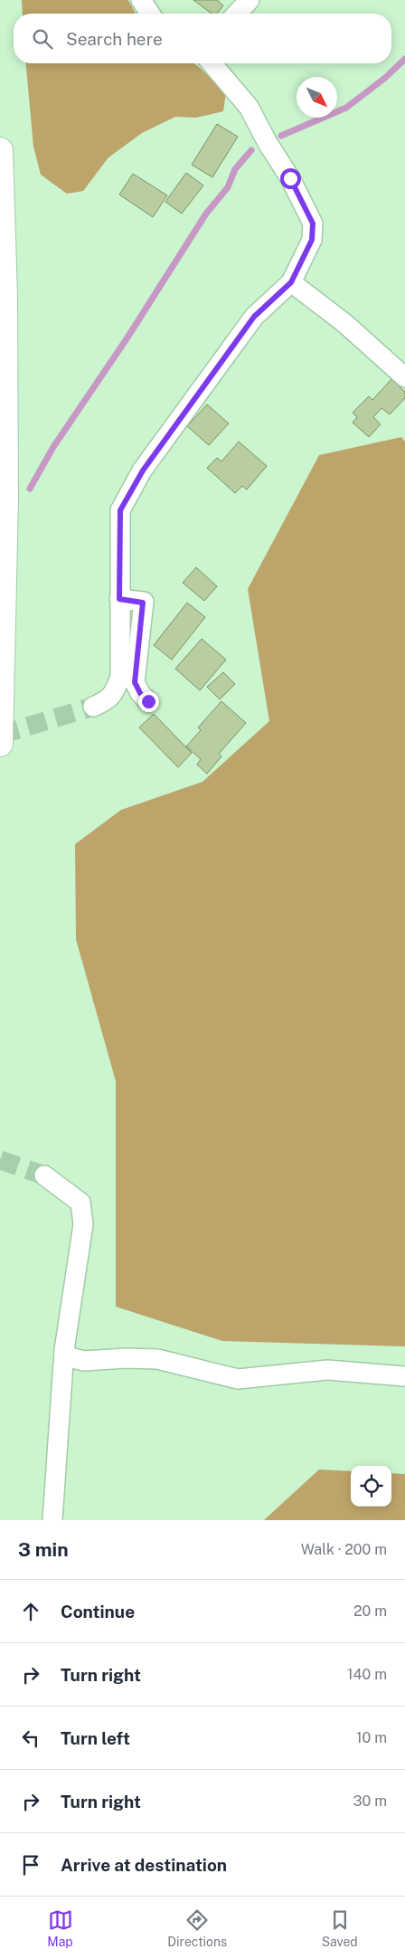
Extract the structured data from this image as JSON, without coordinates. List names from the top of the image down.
{
  "north": "bottom right",
  "page": {
    "search": "Search here",
    "heading": ["3 min", "Walk · 200 m"],
    "list": [
      ["Continue", "20 m"],
      ["Turn right", "140 m"],
      ["Turn left", "10 m"],
      ["Turn right", "30 m"],
      "Arrive at destination"
    ],
    "nav": ["Map", "Directions", "Saved"]
  }
}
